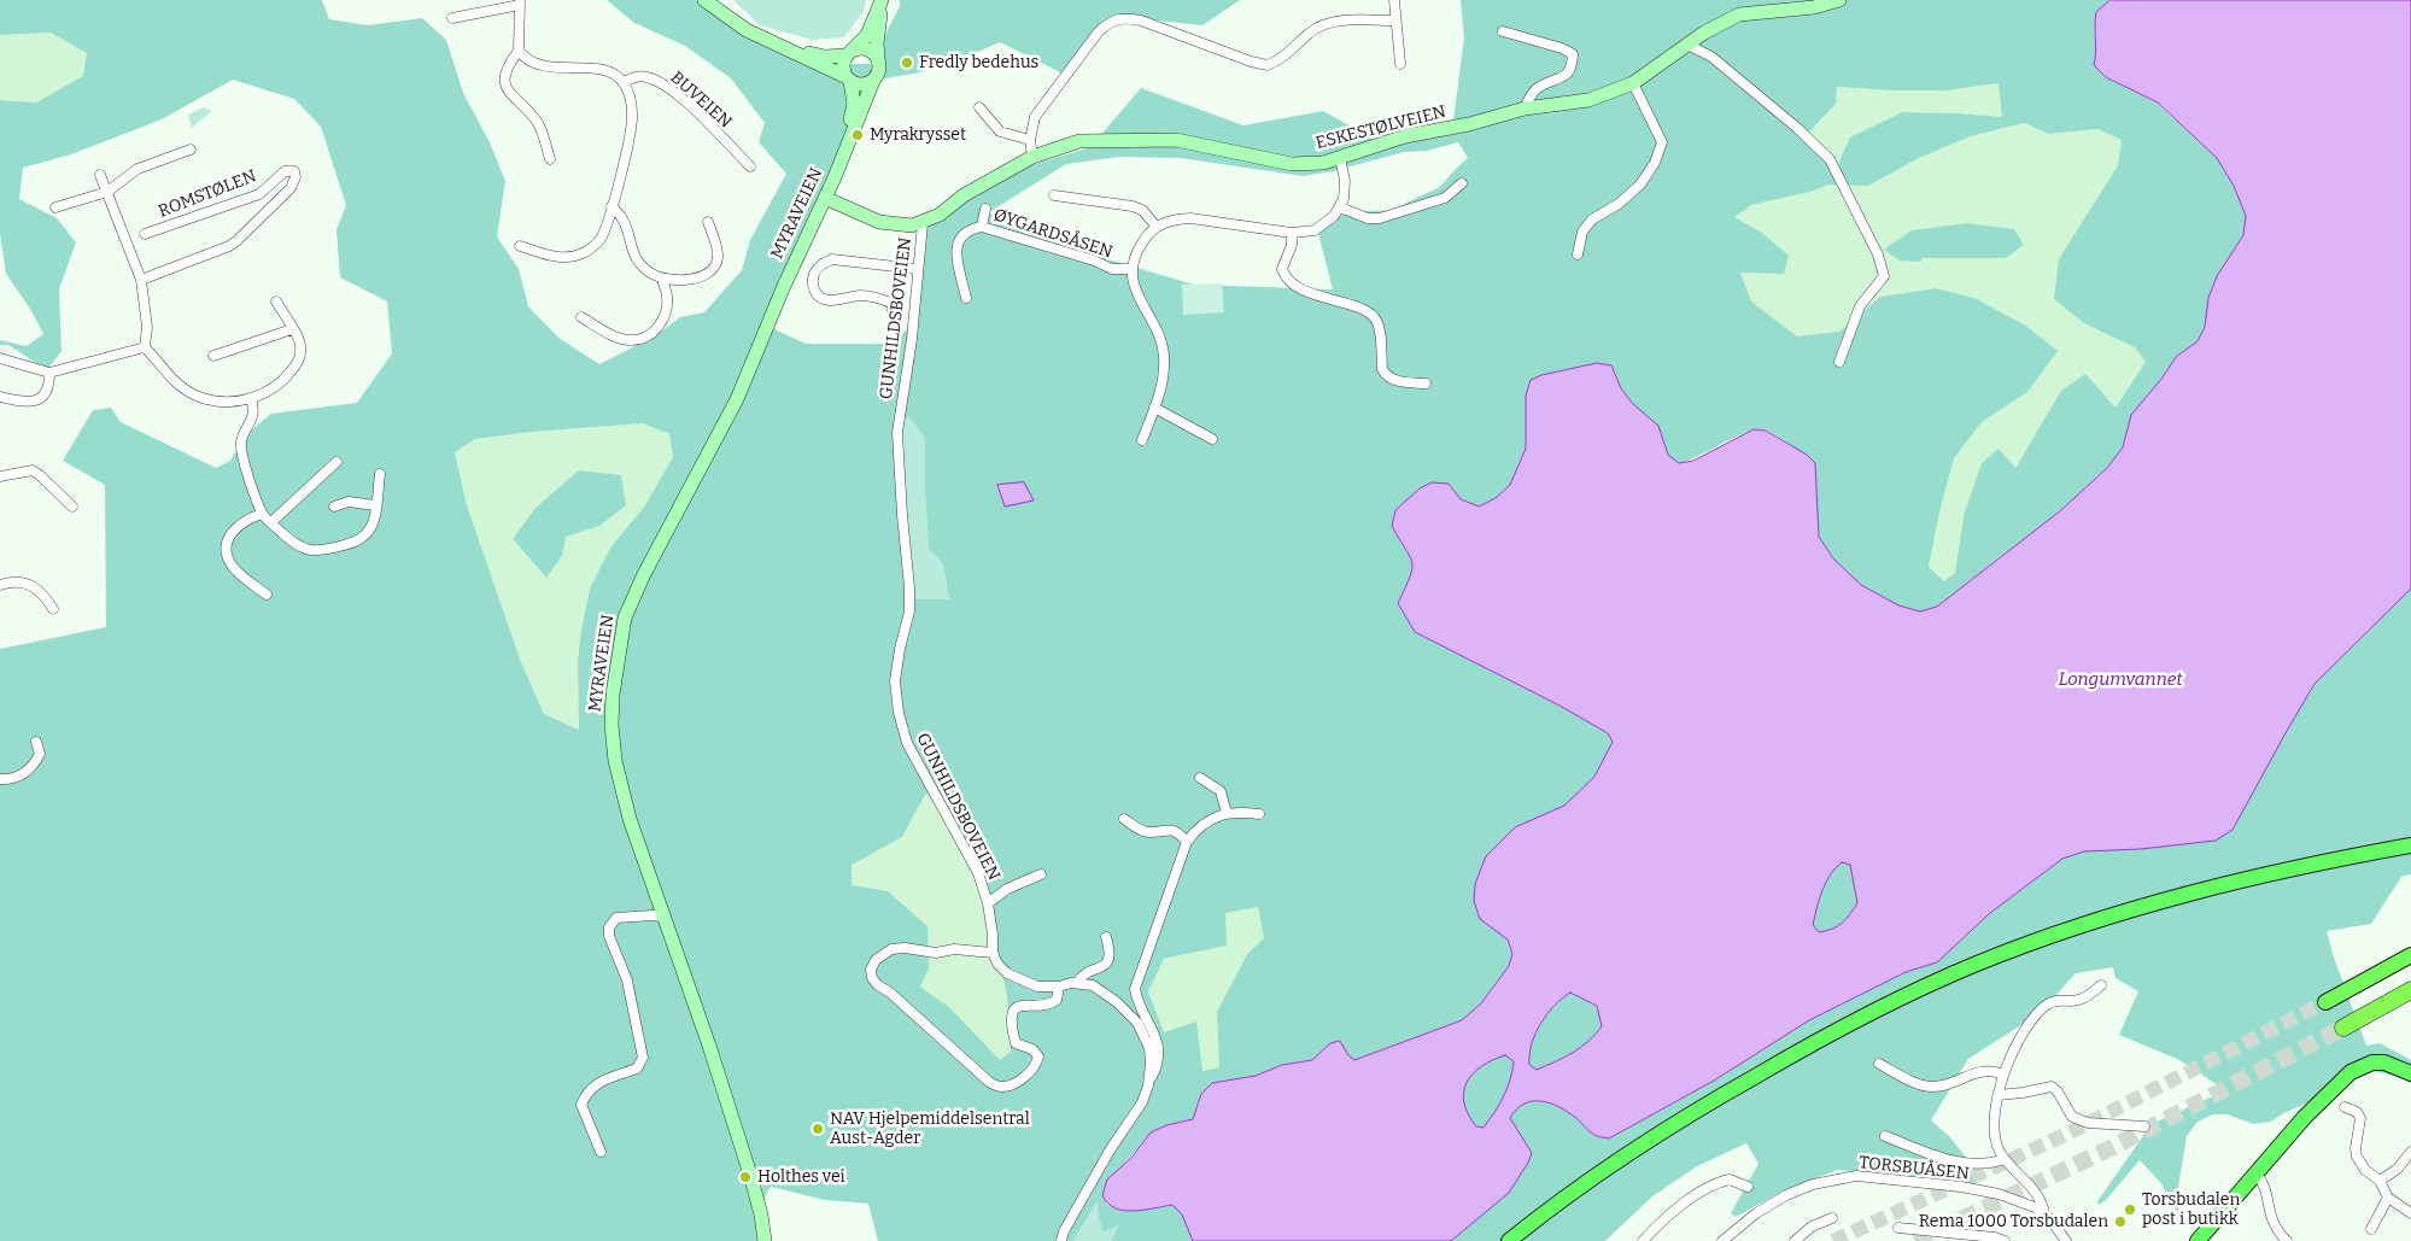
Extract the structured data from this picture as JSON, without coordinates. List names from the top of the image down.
{
  "streets": {
    "main road": ["ESKESTØLVEIEN", "MYRAVEIEN"],
    "street": [
      "BUVEIEN",
      "ROMSTØLEN",
      "ØYGARDSÅSEN",
      "GUNHILDSBOVEIEN",
      "TORSBUÅSEN"
    ]
  },
  "crossings": [
    ["ESKESTØLVEIEN", "MYRAVEIEN"],
    ["ESKESTØLVEIEN", "GUNHILDSBOVEIEN"]
  ],
  "water": ["Longumvannet"],
  "places": [
    "Fredly bedehus",
    "Myrakrysset",
    "NAV Hjelpemiddelsentral Aust-Agder",
    "Holthes vei",
    "Torsbudalen post i butikk",
    "Rema 1000 Torsbudalen"
  ]
}
